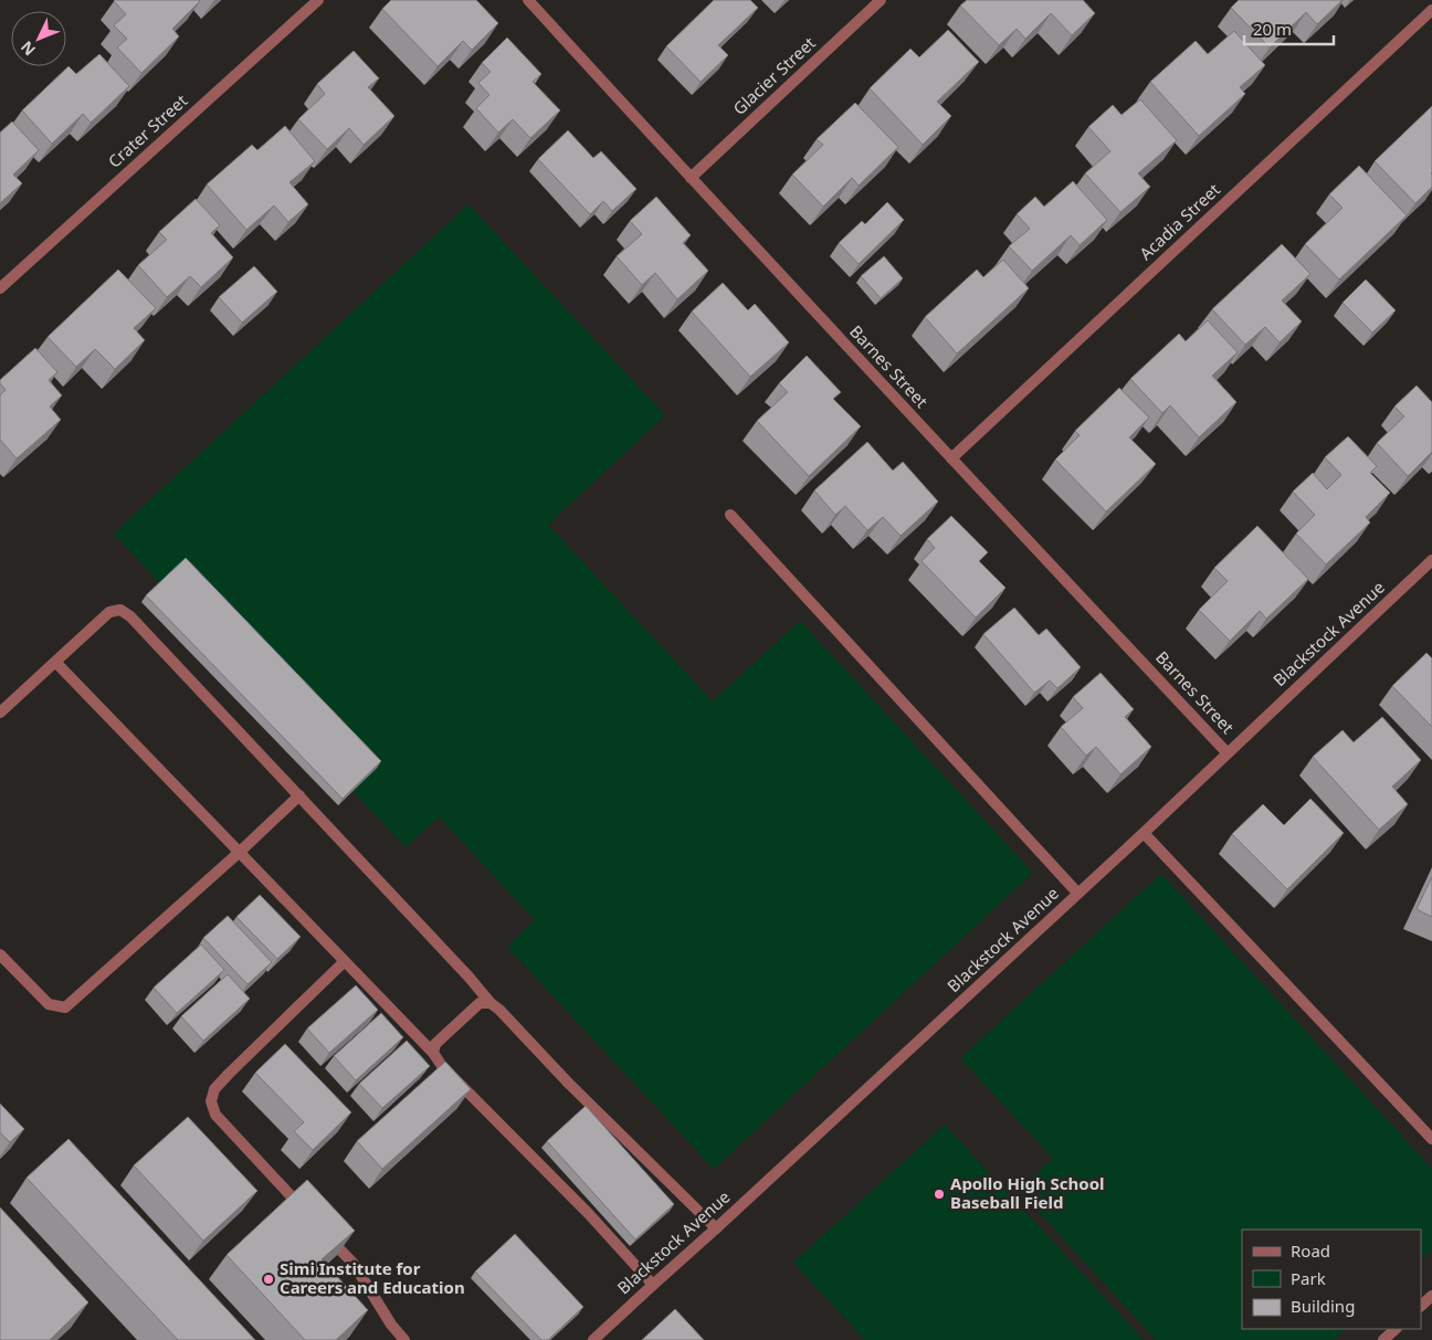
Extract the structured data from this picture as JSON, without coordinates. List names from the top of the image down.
{
  "streets": {
    "street": [
      "Glacier Street",
      "Crater Street",
      "Acadia Street",
      "Barnes Street",
      "Blackstock Avenue"
    ]
  },
  "crossings": [
    ["Glacier Street", "Barnes Street"],
    ["Acadia Street", "Barnes Street"],
    ["Barnes Street", "Blackstock Avenue"]
  ],
  "places": ["Apollo High School Baseball Field", "Simi Institute for Careers and Education"],
  "legend": ["Road", "Park", "Building"],
  "scale_bar": "20 m",
  "north": "bottom left"
}
